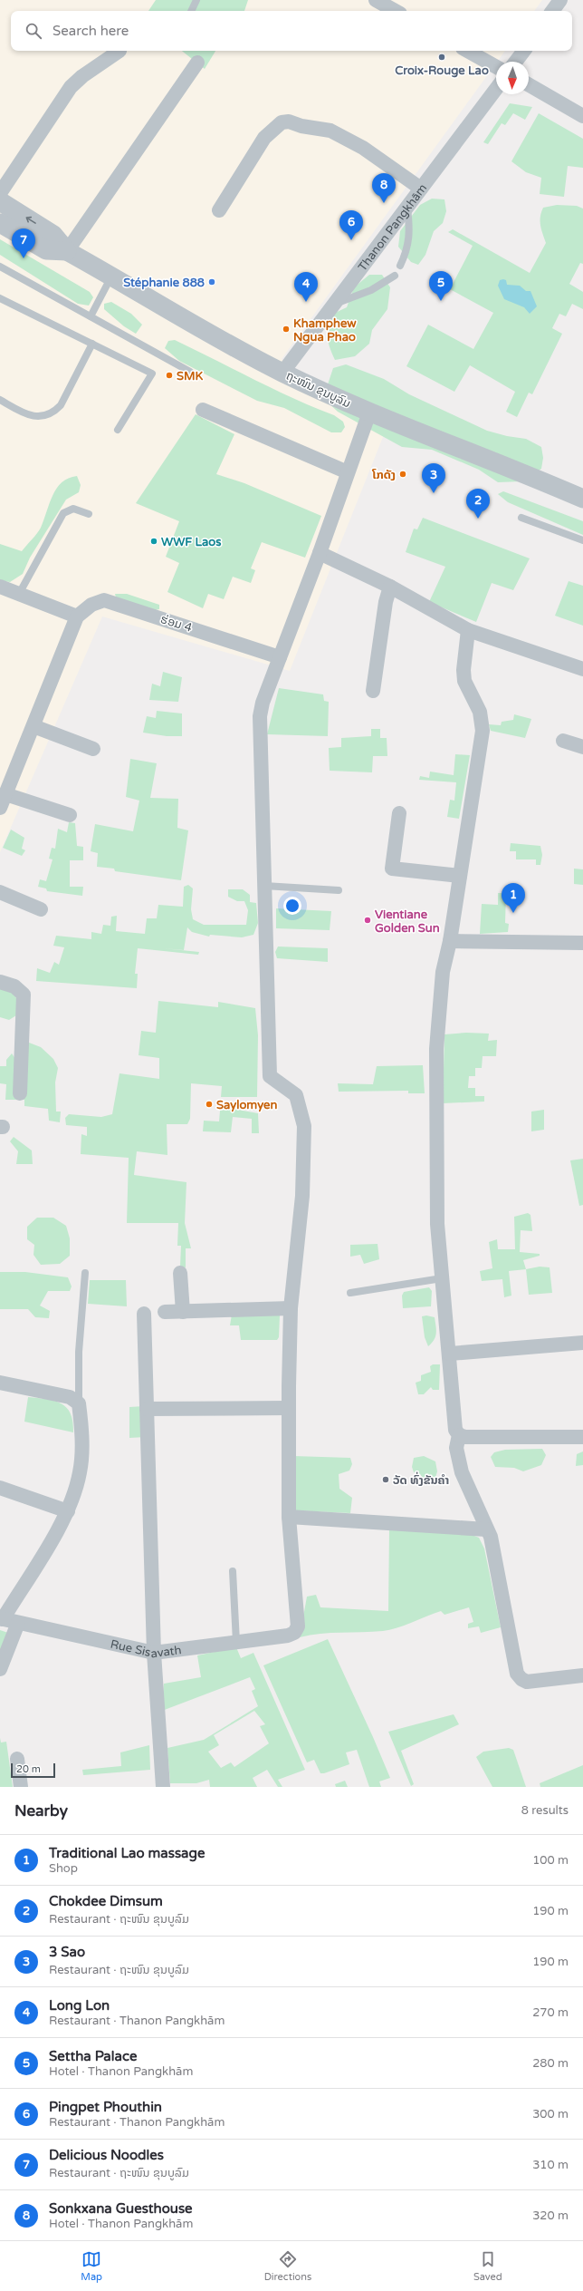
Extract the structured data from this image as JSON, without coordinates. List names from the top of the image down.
{
  "streets": {
    "street": [
      "Thanon Pangkhām",
      "ຖະໜົນ ຂຸນບູລົມ",
      "ຮ່ອມ 4",
      "Rue Sisavath"
    ]
  },
  "crossings": [
    ["Thanon Pangkhām", "ຖະໜົນ ຂຸນບູລົມ"]
  ],
  "places": [
    "Croix-Rouge Lao",
    "Stéphanie 888",
    "Khamphew Ngua Phao",
    "SMK",
    "ໂກດັງ",
    "WWF Laos",
    "Vientiane Golden Sun",
    "Saylomyen",
    "ວັດ ທົ່ງຂັນຄຳ"
  ],
  "scale_bar": "20 m",
  "north": "bottom",
  "page": {
    "search": "Search here",
    "pins": [
      "8",
      "6",
      "7",
      "5",
      "4",
      "3",
      "2",
      "1"
    ],
    "scale": "20 m",
    "heading": ["Nearby", "8 results"],
    "list": [
      {
        "mark": "1",
        "name": "Traditional Lao massage",
        "note": "Shop",
        "value": "100 m"
      },
      {
        "mark": "2",
        "name": "Chokdee Dimsum",
        "note": "Restaurant · ຖະໜົນ ຂຸນບູລົມ",
        "value": "190 m"
      },
      {
        "mark": "3",
        "name": "3 Sao",
        "note": "Restaurant · ຖະໜົນ ຂຸນບູລົມ",
        "value": "190 m"
      },
      {
        "mark": "4",
        "name": "Long Lon",
        "note": "Restaurant · Thanon Pangkhām",
        "value": "270 m"
      },
      {
        "mark": "5",
        "name": "Settha Palace",
        "note": "Hotel · Thanon Pangkhām",
        "value": "280 m"
      },
      {
        "mark": "6",
        "name": "Pingpet Phouthin",
        "note": "Restaurant · Thanon Pangkhām",
        "value": "300 m"
      },
      {
        "mark": "7",
        "name": "Delicious Noodles",
        "note": "Restaurant · ຖະໜົນ ຂຸນບູລົມ",
        "value": "310 m"
      },
      {
        "mark": "8",
        "name": "Sonkxana Guesthouse",
        "note": "Hotel · Thanon Pangkhām",
        "value": "320 m"
      }
    ],
    "nav": ["Map", "Directions", "Saved"]
  }
}
